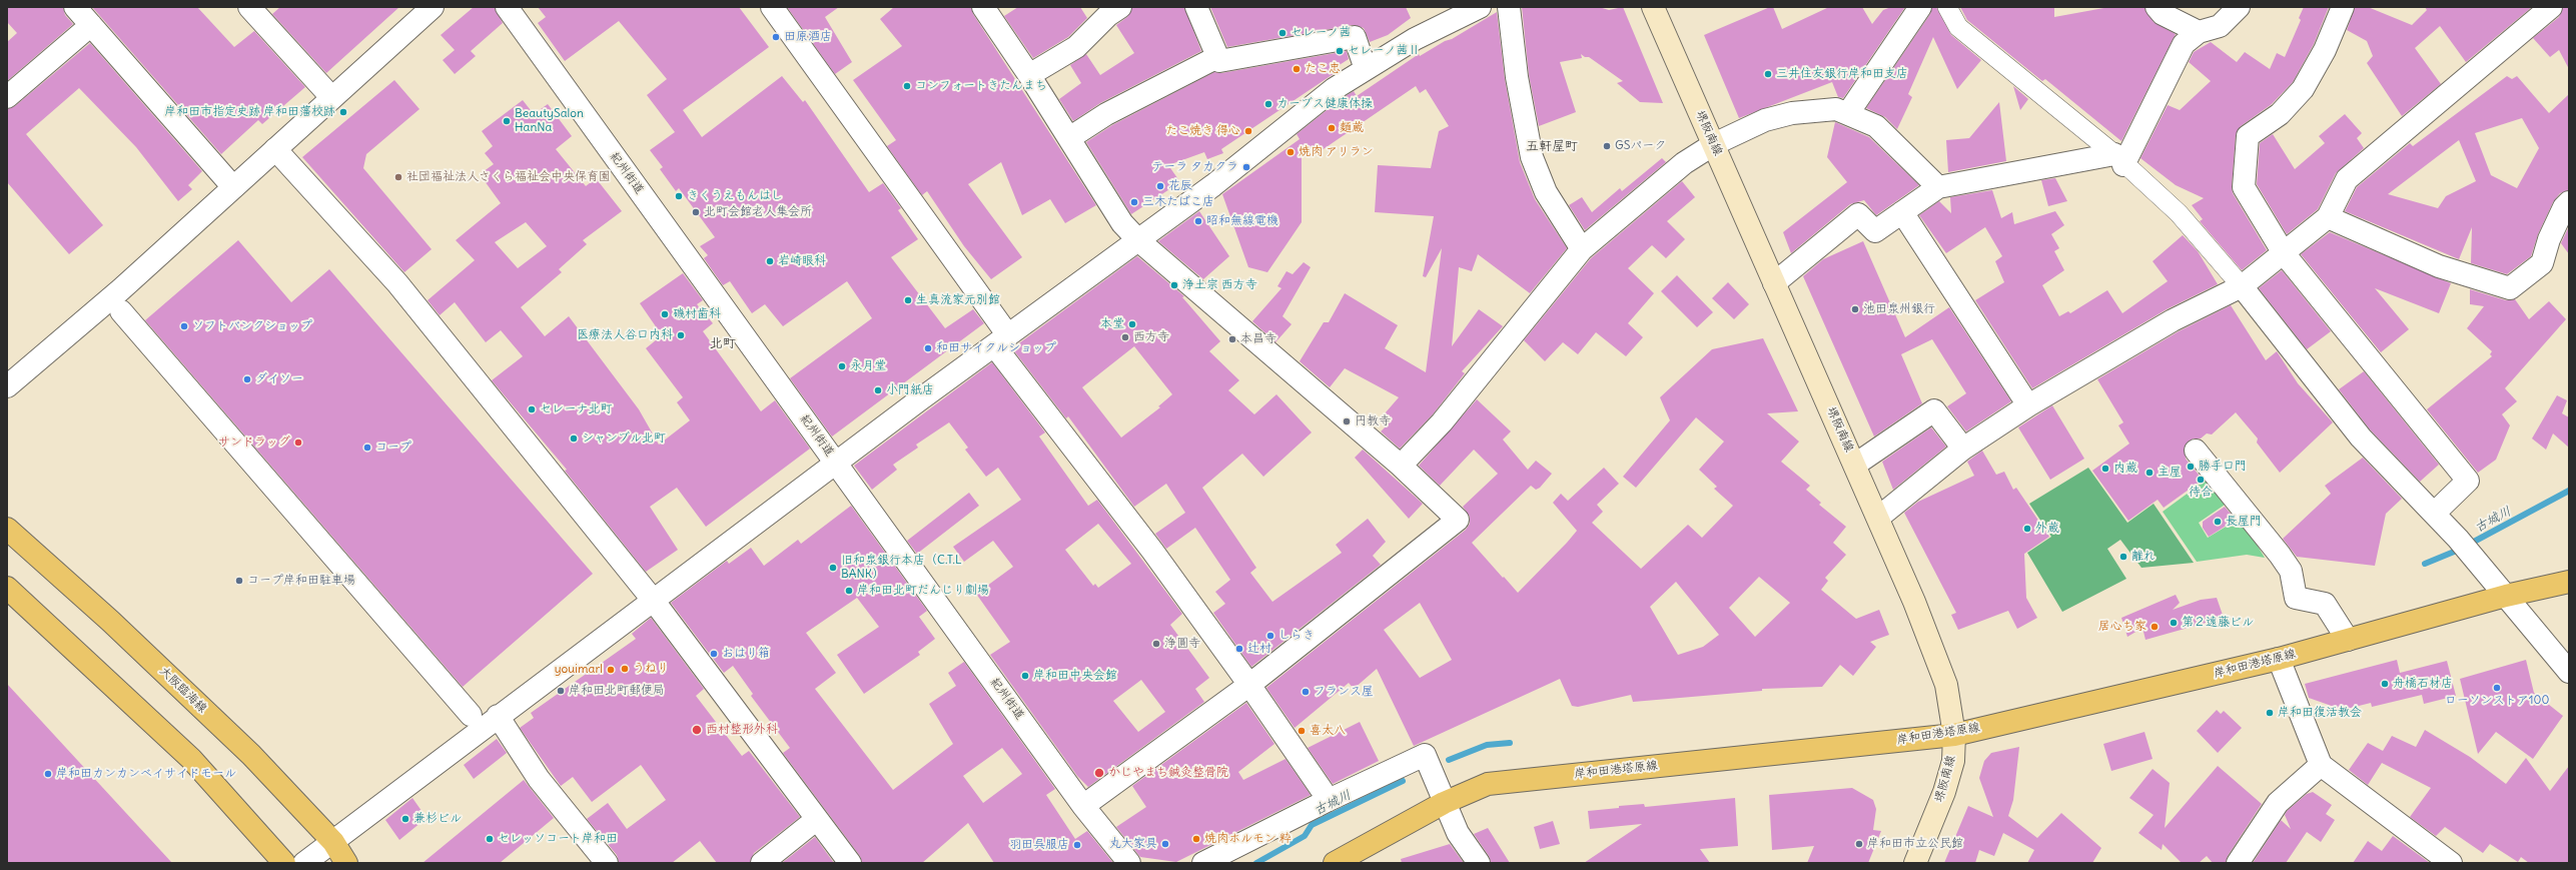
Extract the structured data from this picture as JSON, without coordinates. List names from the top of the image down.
{
  "streets": {
    "main road": ["堺阪南線", "岸和田港塔原線", "大阪臨海線"],
    "street": ["紀州街道"]
  },
  "crossings": [
    ["堺阪南線", "岸和田港塔原線"]
  ],
  "districts": ["五軒屋町", "北町"],
  "water": ["古城川"],
  "places": [
    "セレーノ茜",
    "田原酒店",
    "セレーノ茜Ⅱ",
    "たこ忠",
    "三井住友銀行岸和田支店",
    "コンフォートきたんまち",
    "カーブス健康体操",
    "岸和田市指定史跡 岸和田藩校跡",
    "BeautySalon HanNa",
    "麵蔵",
    "たこ焼き 得心",
    "GSパーク",
    "焼肉 アリラン",
    "テーラ タカクラ",
    "社団福祉法人さくら福祉会中央保育園",
    "花辰",
    "きくうえもんはし",
    "三木たばこ店",
    "北町会館老人集会所",
    "昭和無線電機",
    "岩崎眼科",
    "浄土宗 西方寺",
    "生真流家元別館",
    "池田泉州銀行",
    "磯村歯科",
    "本堂",
    "ソフトバンクショップ",
    "医療法人谷口内科",
    "西方寺",
    "本昌寺",
    "和田サイクルショップ",
    "永月堂",
    "ダイソー",
    "小門紙店",
    "セレーナ北町",
    "円教寺",
    "シャンブル北町",
    "サンドラッグ",
    "コープ",
    "勝手口門",
    "内蔵",
    "主屋",
    "待合",
    "長屋門",
    "外蔵",
    "離れ",
    "旧和泉銀行本店（C.T.L BANK）",
    "コープ岸和田駐車場",
    "岸和田北町だんじり劇場",
    "第２遠藤ビル",
    "居心ち家",
    "しらき",
    "浄圓寺",
    "辻村",
    "おはり箱",
    "うねり",
    "youimarl",
    "岸和田中央会館",
    "舟橋石材店",
    "ローソンストア100",
    "岸和田北町郵便局",
    "フランス屋",
    "岸和田復活教会",
    "西村整形外科",
    "喜太八",
    "かじやまち鍼灸整骨院",
    "岸和田カンカンベイサイドモール",
    "兼杉ビル",
    "セレッソコート岸和田",
    "焼肉ホルモン 粋",
    "丸大家具",
    "岸和田市立公民館",
    "羽田呉服店"
  ]
}
